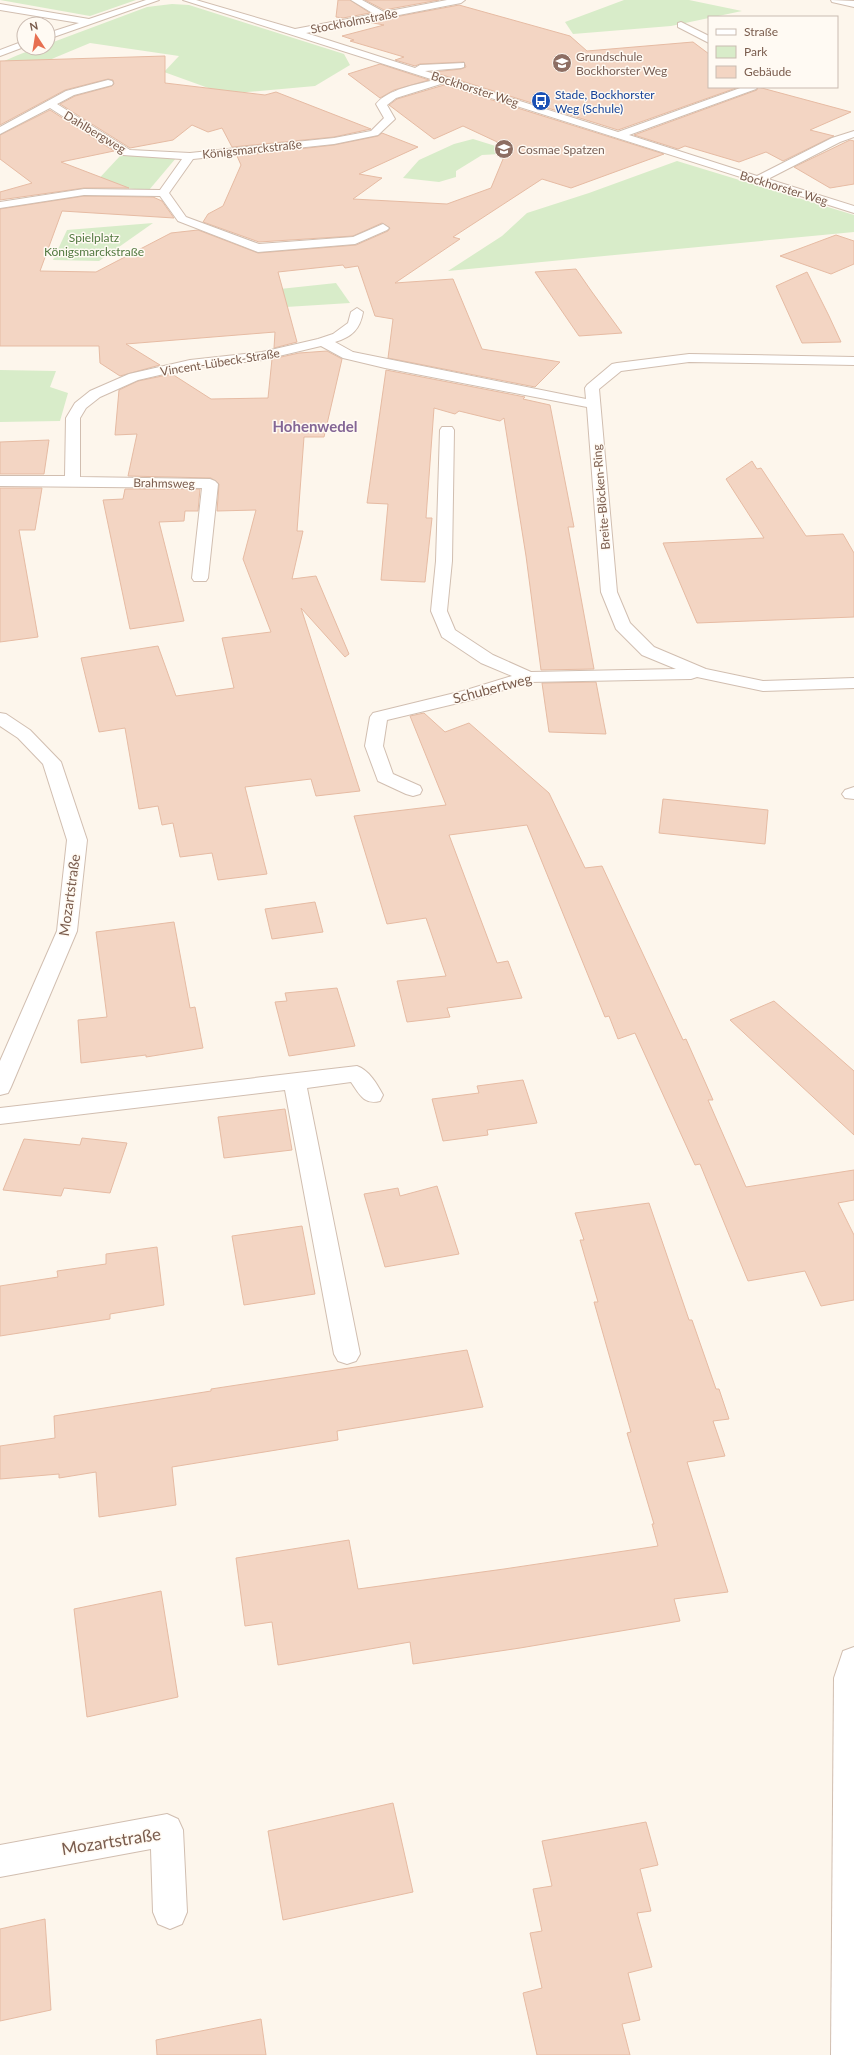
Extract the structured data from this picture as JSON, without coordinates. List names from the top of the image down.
{
  "streets": {
    "street": [
      "Stockholmstraße",
      "Bockhorster Weg",
      "Dahlbergweg",
      "Königsmarckstraße",
      "Vincent-Lübeck-Straße",
      "Brahmsweg",
      "Breite-Blöcken-Ring",
      "Schubertweg",
      "Mozartstraße"
    ]
  },
  "crossings": [
    ["Stockholmstraße", "Bockhorster Weg"],
    ["Bockhorster Weg", "Königsmarckstraße"],
    ["Dahlbergweg", "Königsmarckstraße"],
    ["Vincent-Lübeck-Straße", "Brahmsweg"],
    ["Breite-Blöcken-Ring", "Schubertweg"]
  ],
  "districts": ["Hohenwedel"],
  "parks": ["Spielplatz Königsmarckstraße"],
  "places": {
    "school or university": ["Grundschule Bockhorster Weg", "Cosmae Spatzen"],
    "bus stop": ["Stade, Bockhorster Weg (Schule)"]
  },
  "legend": ["Straße", "Park", "Gebäude"],
  "north": "top"
}
